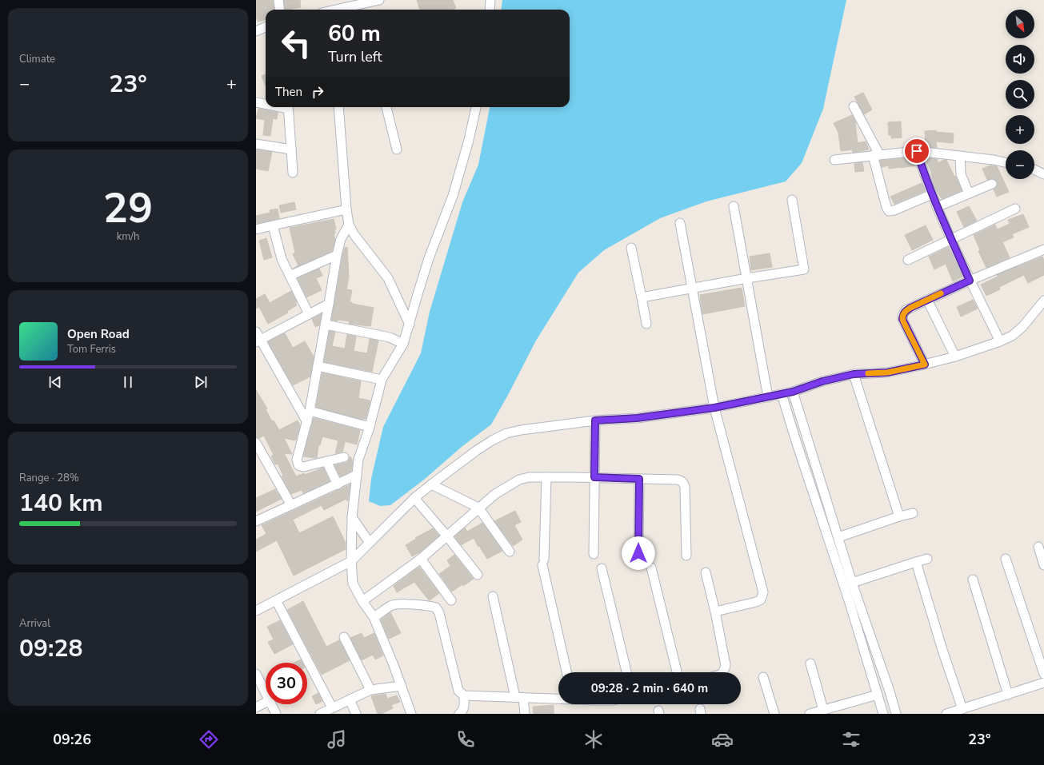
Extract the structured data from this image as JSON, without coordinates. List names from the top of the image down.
{
  "north": "bottom right",
  "page": {
    "tile": [
      "Climate",
      ["29", "km/h"],
      ["Range · 28%", "140 km"],
      ["Arrival", "09:28"]
    ],
    "map_buttons": ["+", "−"],
    "turn": ["60 m", "Turn left"],
    "heat": ["−", "23°", "+"],
    "then": "Then",
    "song": ["Open Road", "Tom Ferris"],
    "limit": "30",
    "trip": "09:28 · 2 min · 640 m",
    "tabs": ["09:26", "23°"]
  }
}
